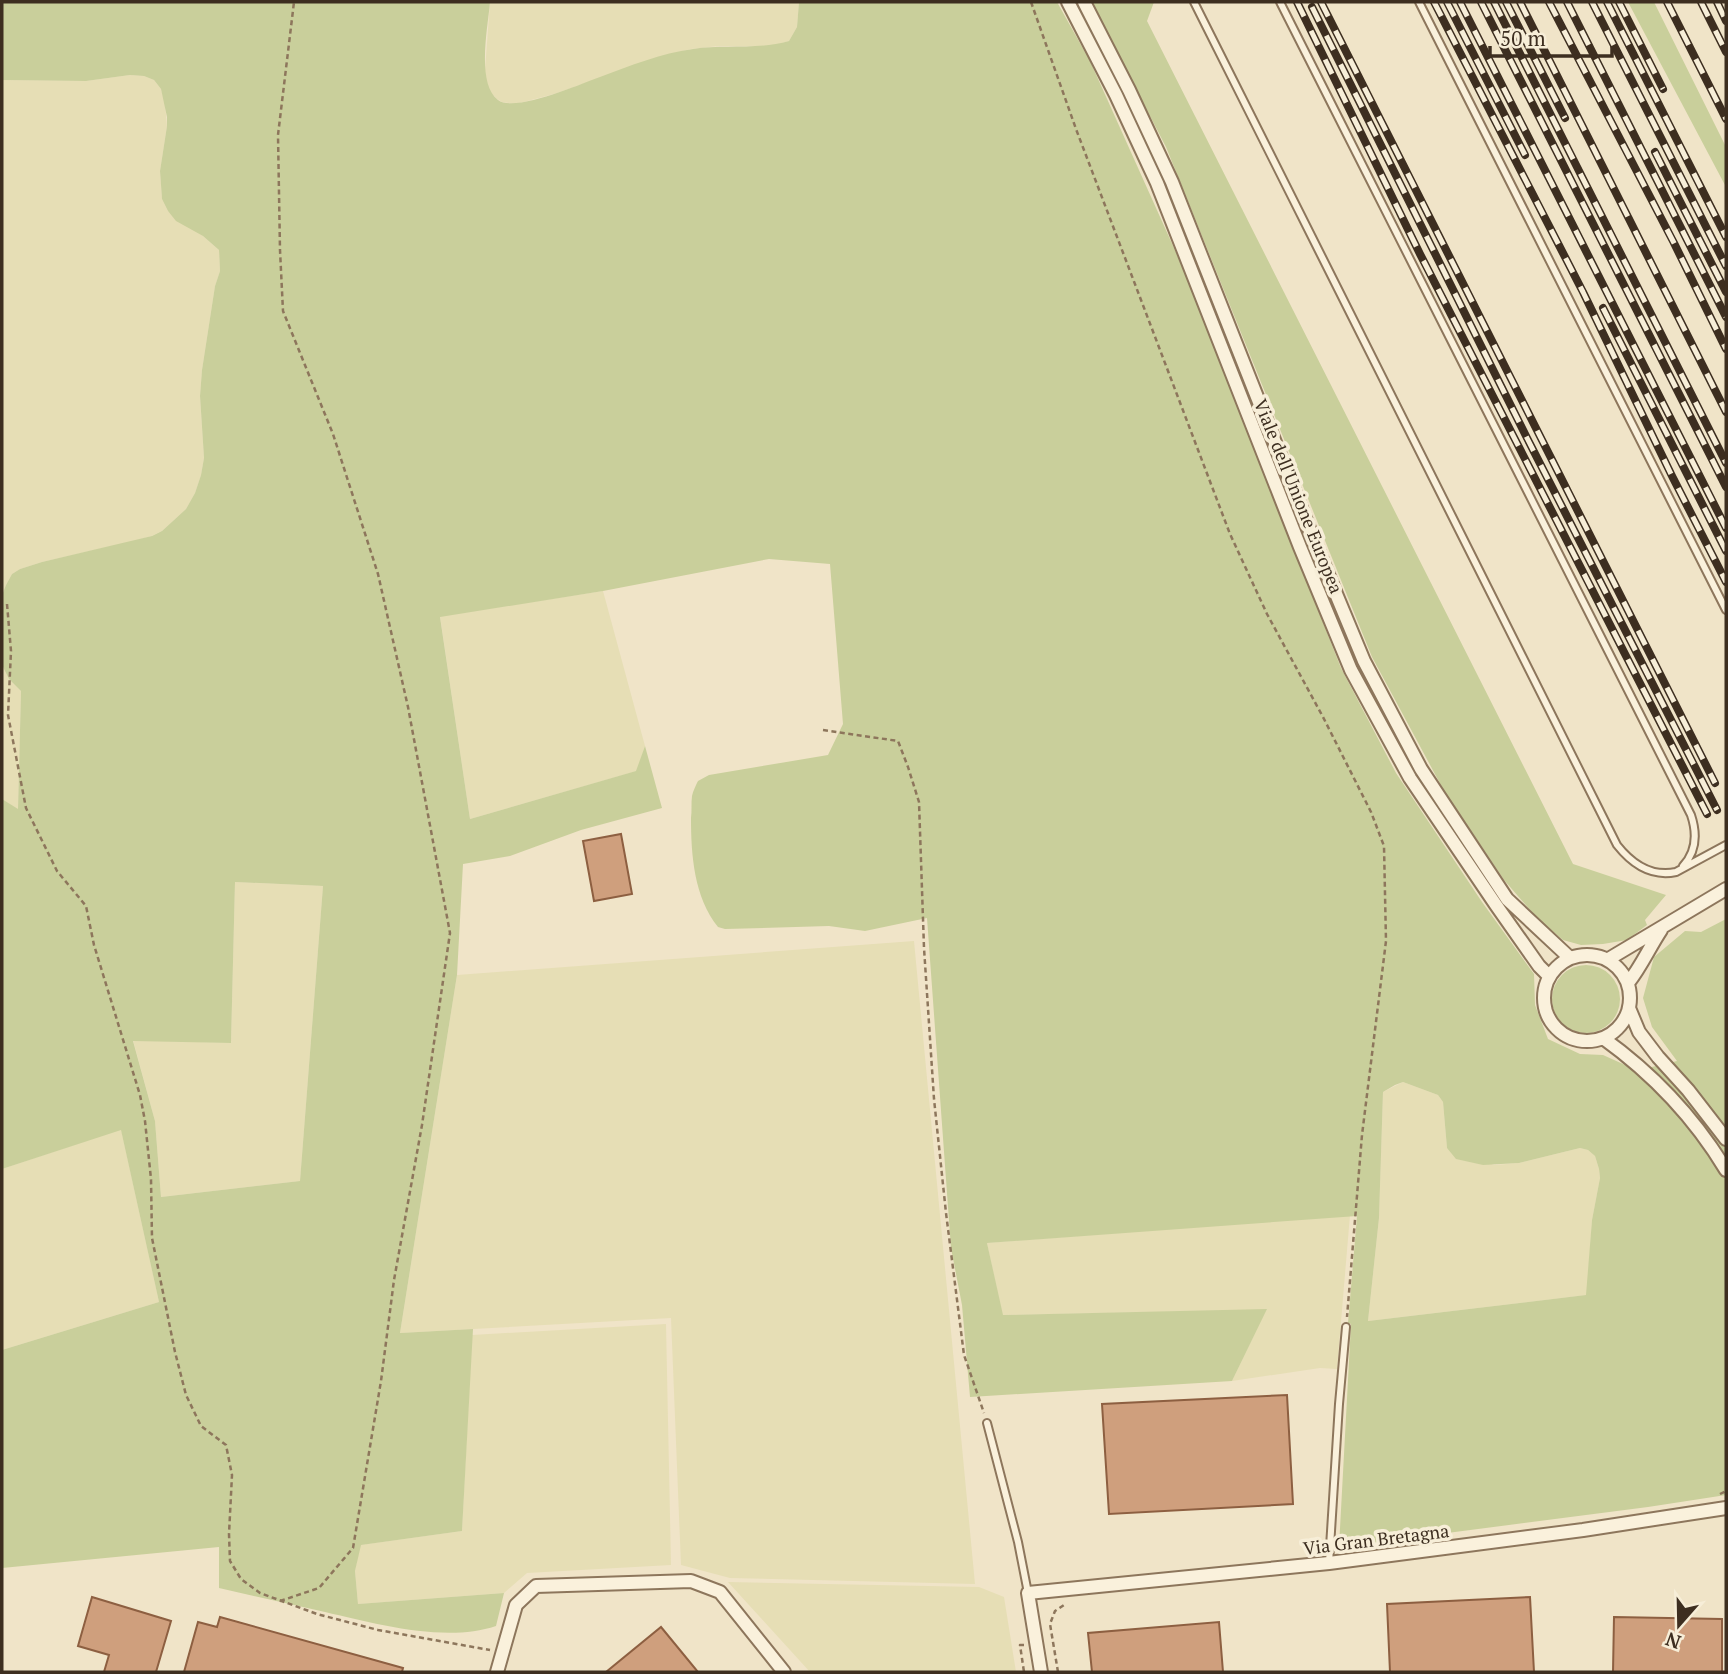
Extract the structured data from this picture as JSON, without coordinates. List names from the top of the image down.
{
  "streets": {
    "street": ["Viale dell'Unione Europea", "Via Gran Bretagna"]
  },
  "scale_bar": "50 m",
  "north": "bottom"
}
